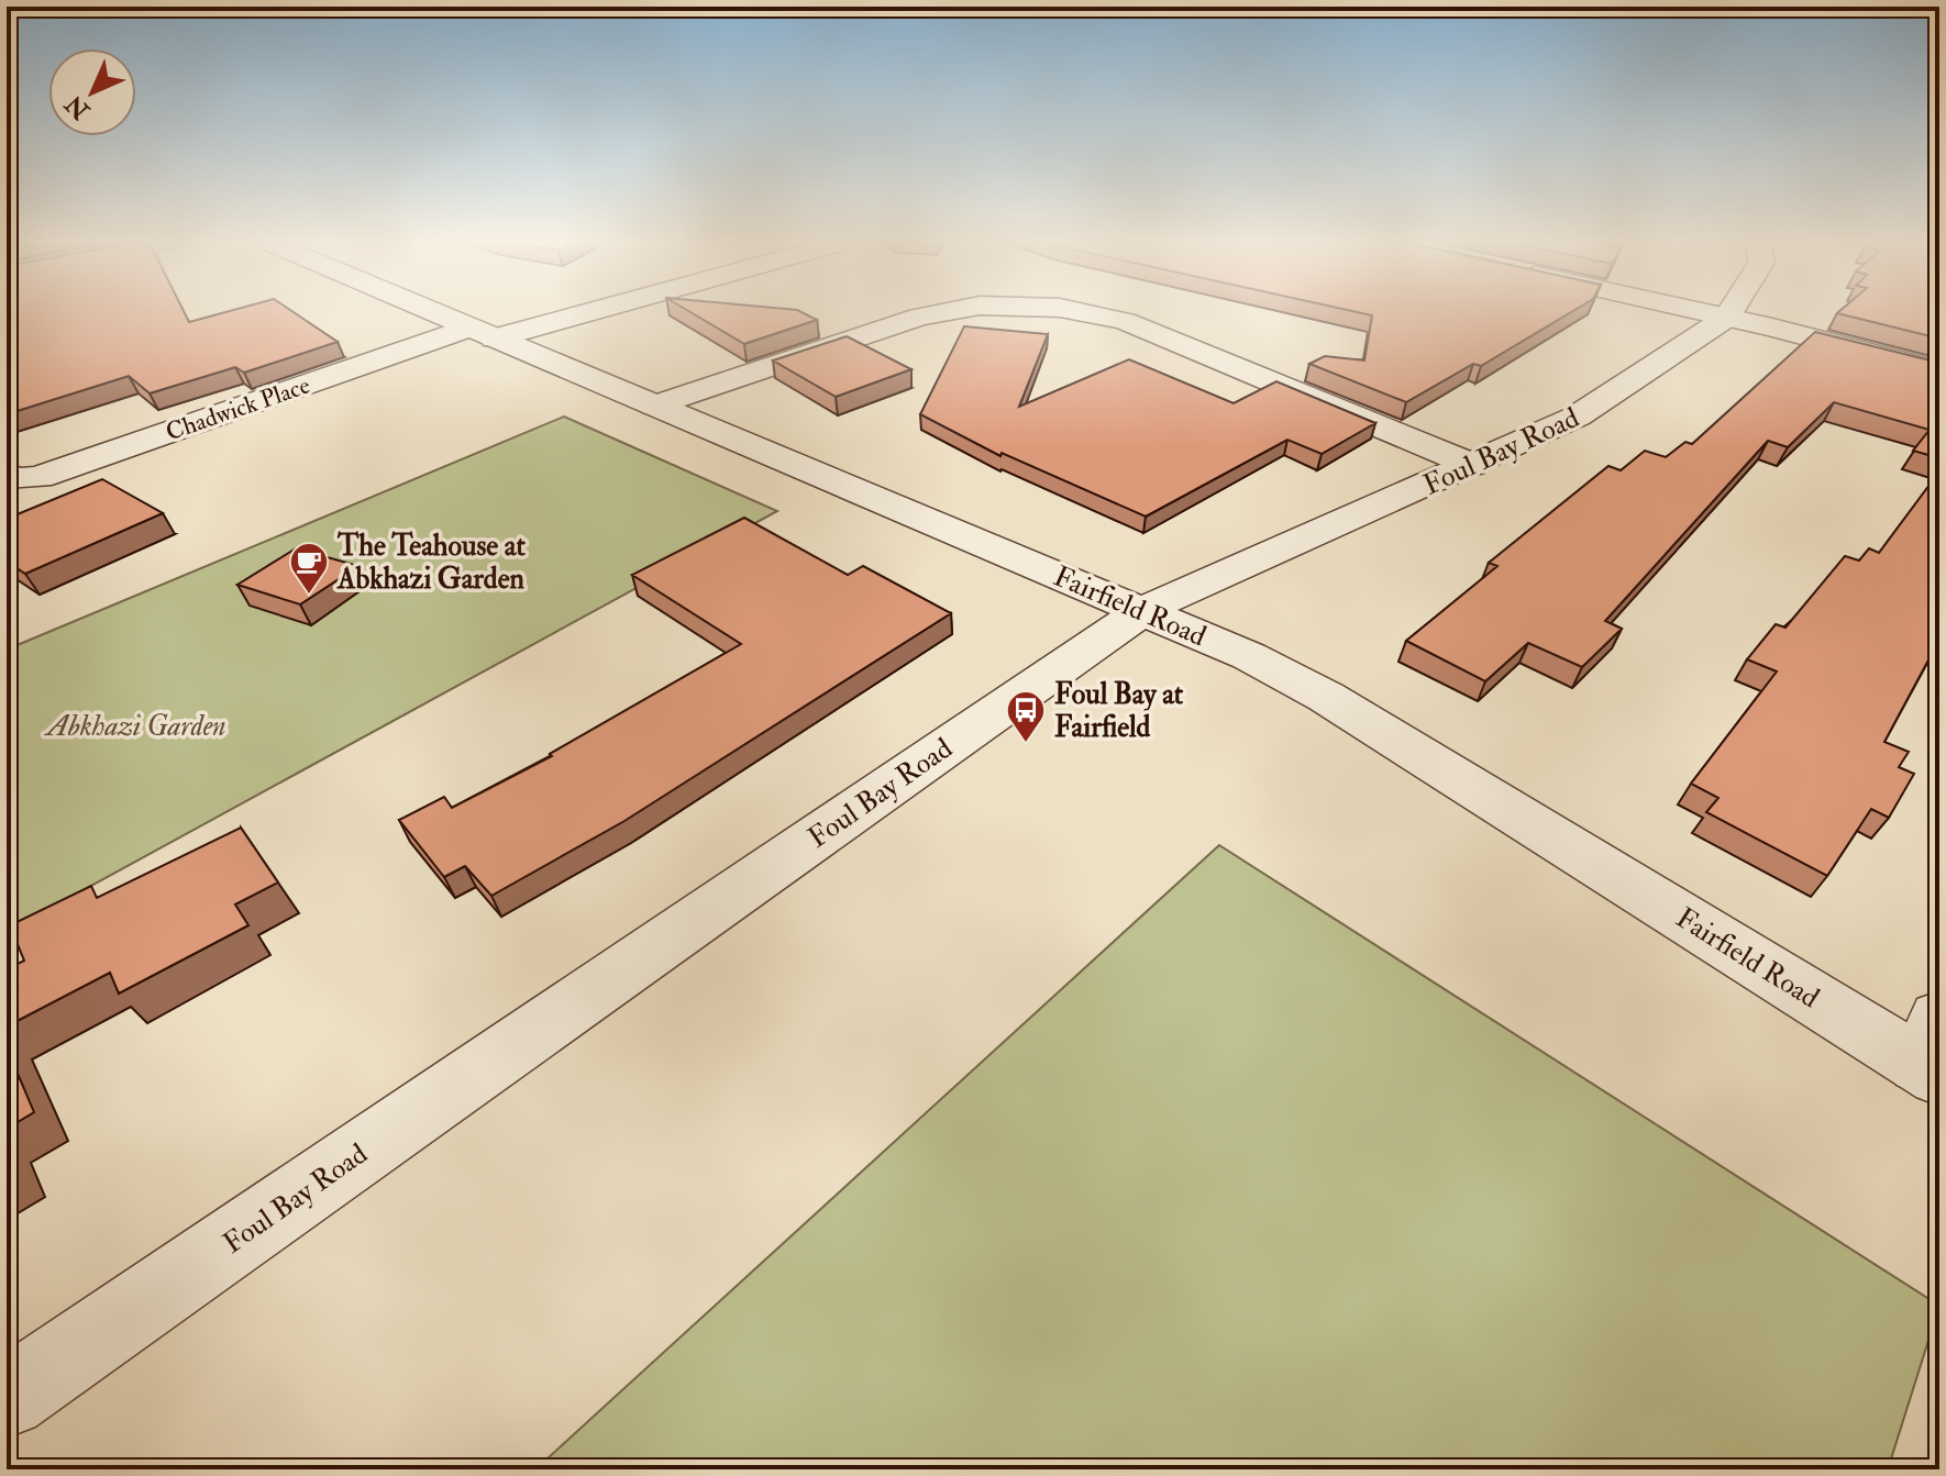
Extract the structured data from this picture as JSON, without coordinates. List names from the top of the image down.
{
  "streets": {
    "street": ["Chadwick Place", "Foul Bay Road", "Fairfield Road"]
  },
  "crossings": [
    ["Chadwick Place", "Fairfield Road"],
    ["Foul Bay Road", "Fairfield Road"]
  ],
  "parks": ["Abkhazi Garden"],
  "places": {
    "cafe": ["The Teahouse at Abkhazi Garden"],
    "bus stop": ["Foul Bay at Fairfield"]
  },
  "north": "bottom left"
}
